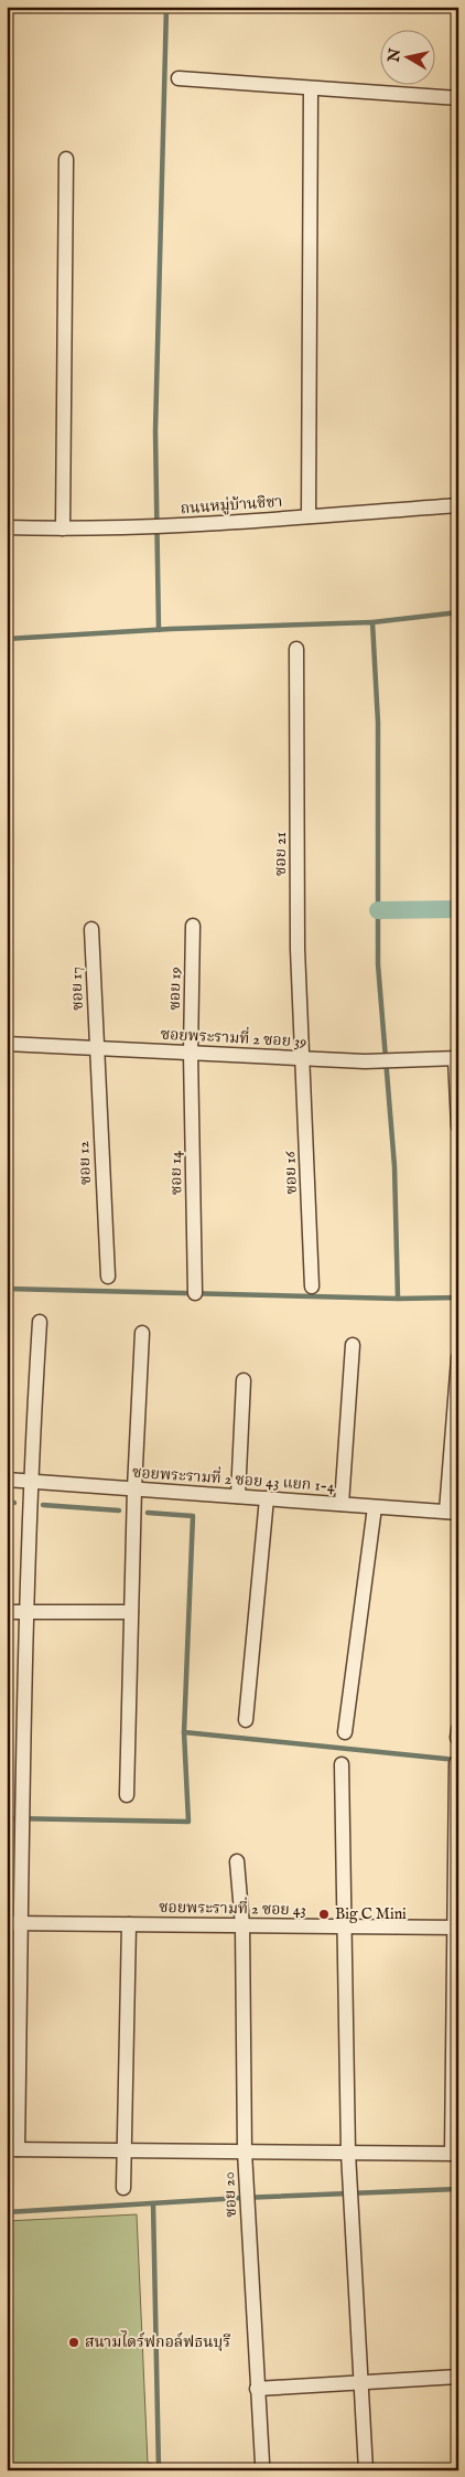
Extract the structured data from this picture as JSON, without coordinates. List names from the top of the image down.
{
  "streets": {
    "street": [
      "ถนนหมู่บ้านชิชา",
      "ซอย 21",
      "ซอย 17",
      "ซอย 19",
      "ซอยพระรามที่ 2 ซอย 39",
      "ซอย 12",
      "ซอย 14",
      "ซอย 16",
      "ซอยพระรามที่ 2 ซอย 43 แยก 1-4",
      "ซอยพระรามที่ 2 ซอย 43",
      "ซอย 20"
    ]
  },
  "crossings": [
    ["ซอย 21", "ซอยพระรามที่ 2 ซอย 39"],
    ["ซอย 21", "ซอย 16"],
    ["ซอย 17", "ซอยพระรามที่ 2 ซอย 39"],
    ["ซอย 17", "ซอย 12"],
    ["ซอย 19", "ซอยพระรามที่ 2 ซอย 39"],
    ["ซอย 19", "ซอย 14"],
    ["ซอยพระรามที่ 2 ซอย 39", "ซอย 12"],
    ["ซอยพระรามที่ 2 ซอย 39", "ซอย 14"],
    ["ซอยพระรามที่ 2 ซอย 39", "ซอย 16"],
    ["ซอยพระรามที่ 2 ซอย 43", "ซอย 20"]
  ],
  "places": ["Big C Mini", "สนามไดร์ฟกอล์ฟธนบุรี"],
  "north": "left"
}
